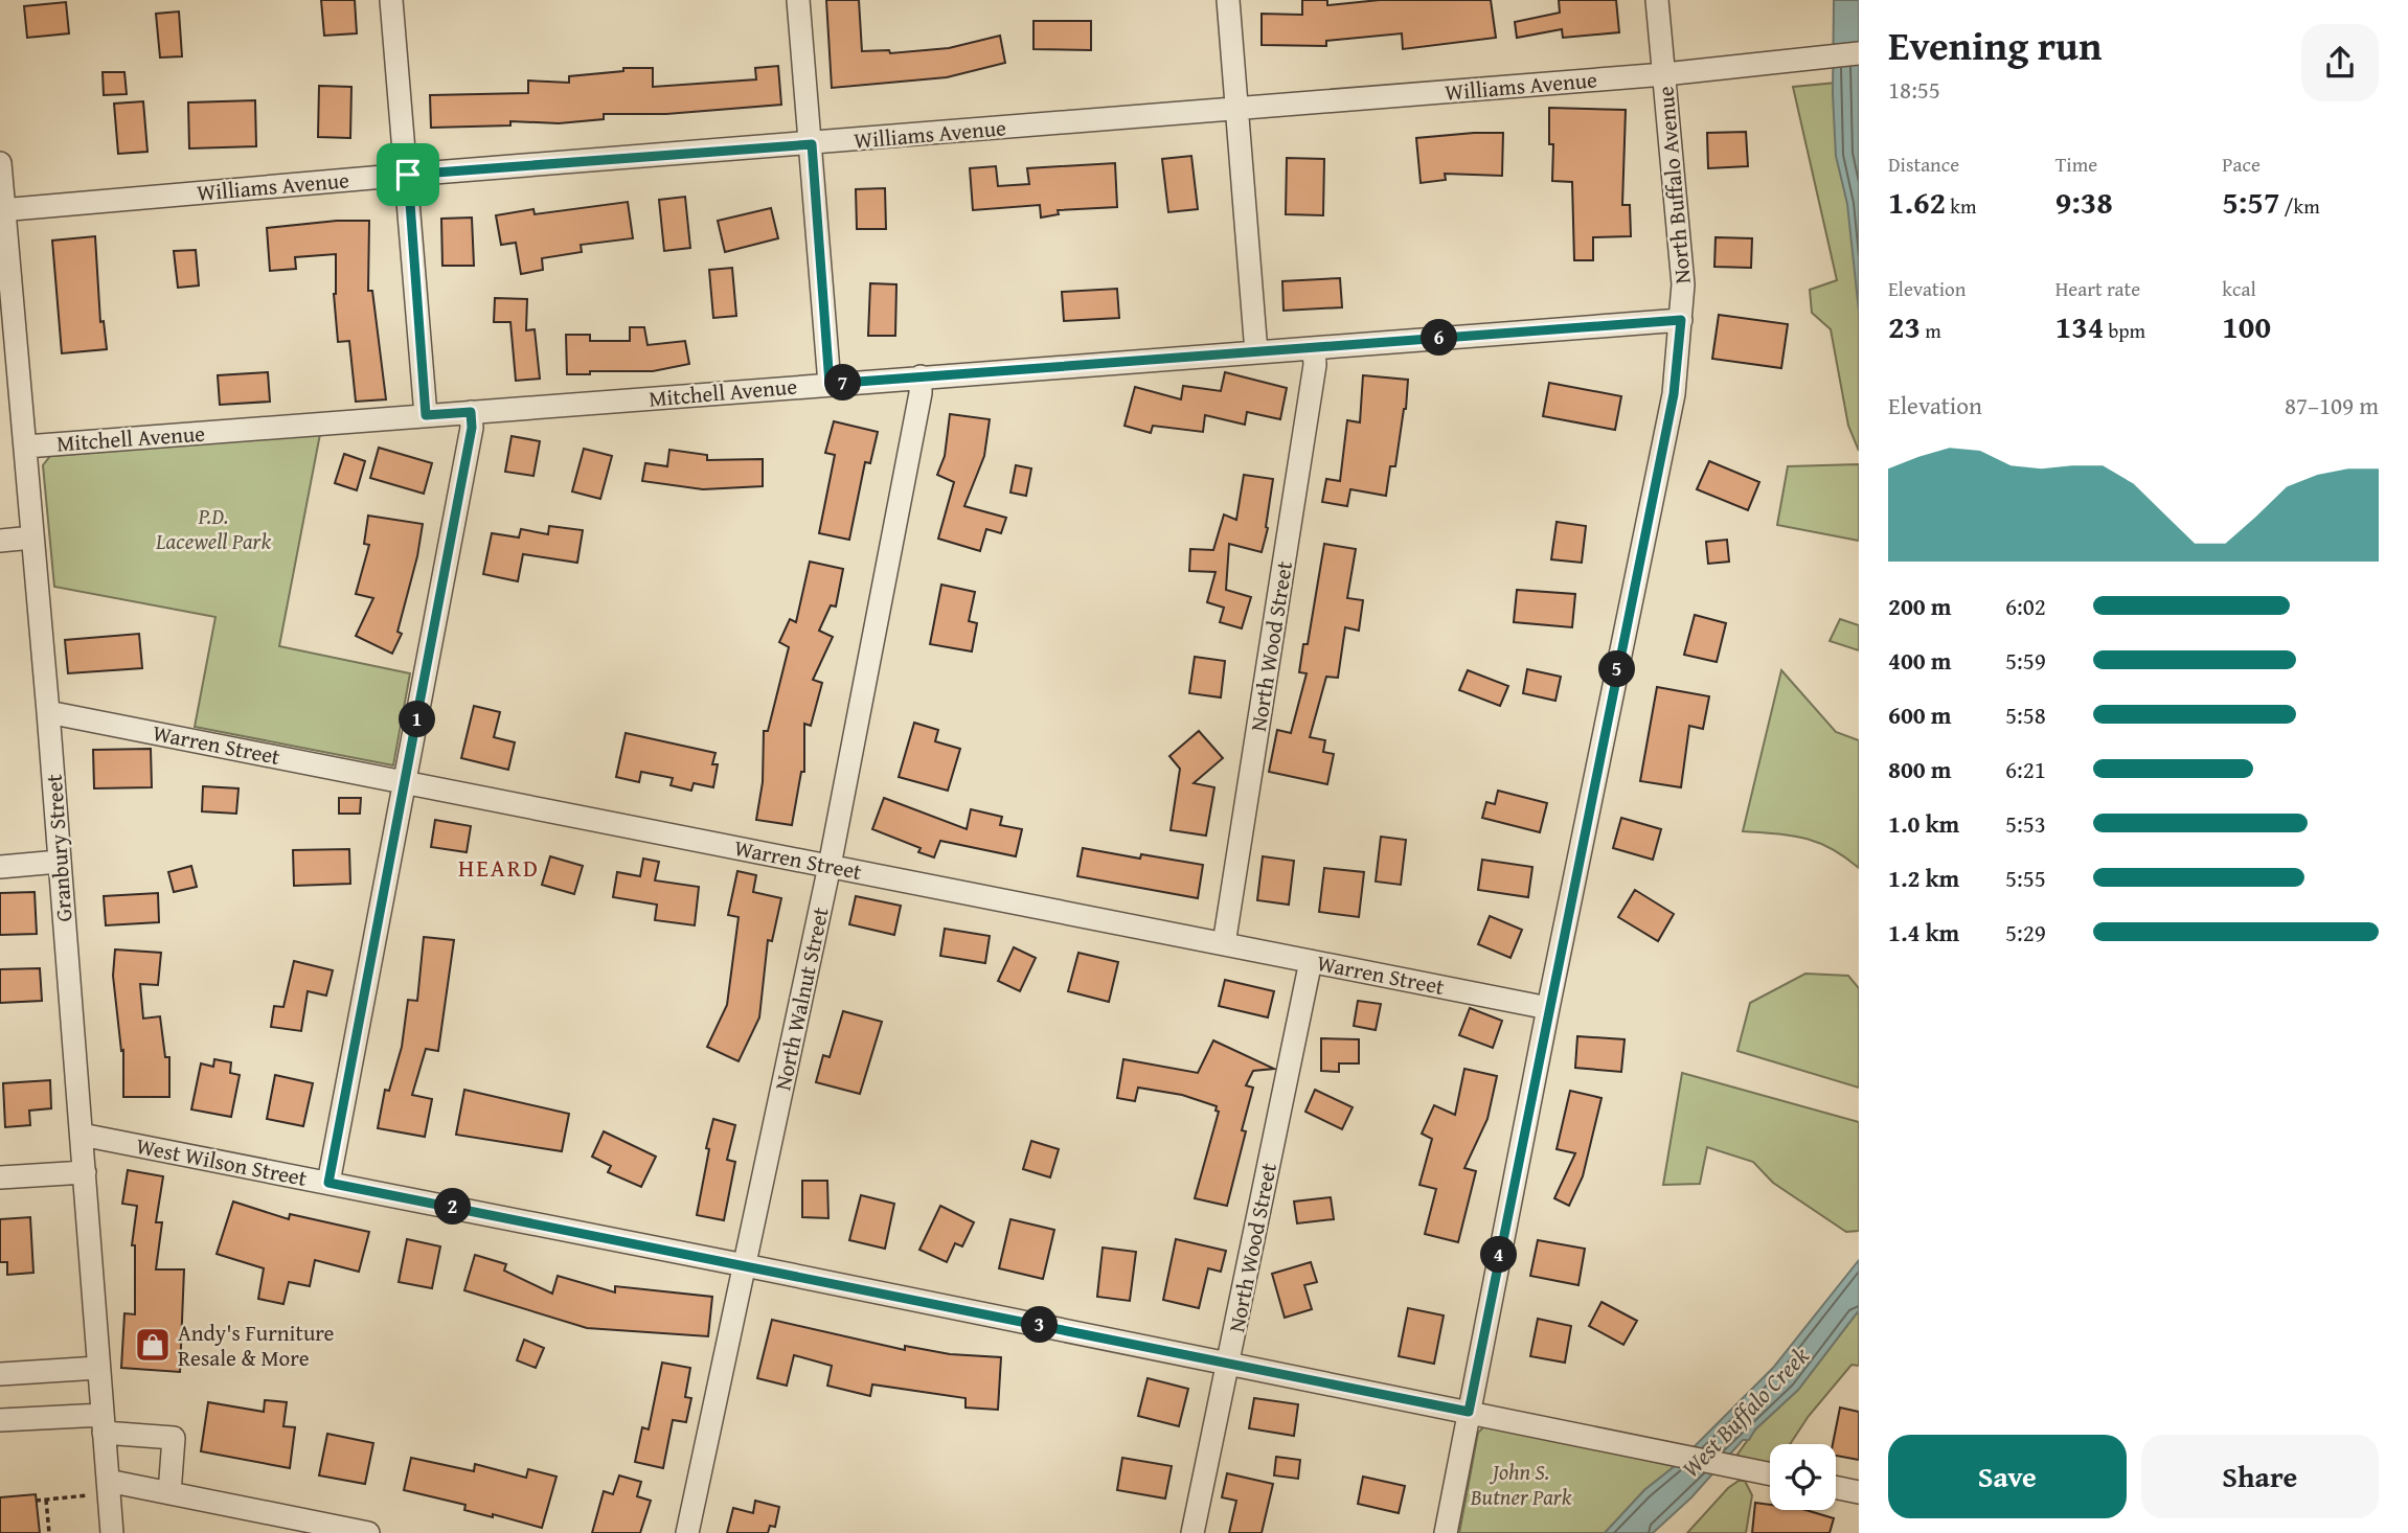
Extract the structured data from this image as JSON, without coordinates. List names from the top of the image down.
{
  "streets": {
    "street": [
      "Williams Avenue",
      "North Buffalo Avenue",
      "Mitchell Avenue",
      "North Wood Street",
      "Warren Street",
      "Granbury Street",
      "North Walnut Street",
      "West Wilson Street"
    ]
  },
  "crossings": [
    ["Williams Avenue", "North Buffalo Avenue"],
    ["Williams Avenue", "Granbury Street"],
    ["North Buffalo Avenue", "Mitchell Avenue"],
    ["North Buffalo Avenue", "Warren Street"],
    ["North Buffalo Avenue", "West Wilson Street"],
    ["Mitchell Avenue", "North Wood Street"],
    ["Mitchell Avenue", "Granbury Street"],
    ["Mitchell Avenue", "North Walnut Street"],
    ["North Wood Street", "Warren Street"],
    ["North Wood Street", "West Wilson Street"],
    ["Warren Street", "Granbury Street"],
    ["Warren Street", "North Walnut Street"],
    ["Granbury Street", "West Wilson Street"],
    ["North Walnut Street", "West Wilson Street"]
  ],
  "districts": ["HEARD"],
  "water": ["West Buffalo Creek"],
  "parks": ["P.D. Lacewell Park", "John S. Butner Park"],
  "places": {
    "shop": ["Andy's Furniture Resale & More"]
  },
  "page": {
    "heading": ["Evening run", "18:55"],
    "stats": [
      ["Distance", "1.62 km"],
      ["Time", "9:38"],
      ["Pace", "5:57 /km"],
      ["Elevation", "23 m"],
      ["Heart rate", "134 bpm"],
      ["kcal", "100"]
    ],
    "pins": [
      "6",
      "7",
      "5",
      "1",
      "2",
      "4",
      "3"
    ],
    "chart": ["Elevation", "87–109 m"],
    "list": [
      {
        "name": "200 m",
        "note": "6:02"
      },
      {
        "name": "400 m",
        "note": "5:59"
      },
      {
        "name": "600 m",
        "note": "5:58"
      },
      {
        "name": "800 m",
        "note": "6:21"
      },
      {
        "name": "1.0 km",
        "note": "5:53"
      },
      {
        "name": "1.2 km",
        "note": "5:55"
      },
      {
        "name": "1.4 km",
        "note": "5:29"
      }
    ],
    "buttons": ["Save", "Share"]
  }
}
